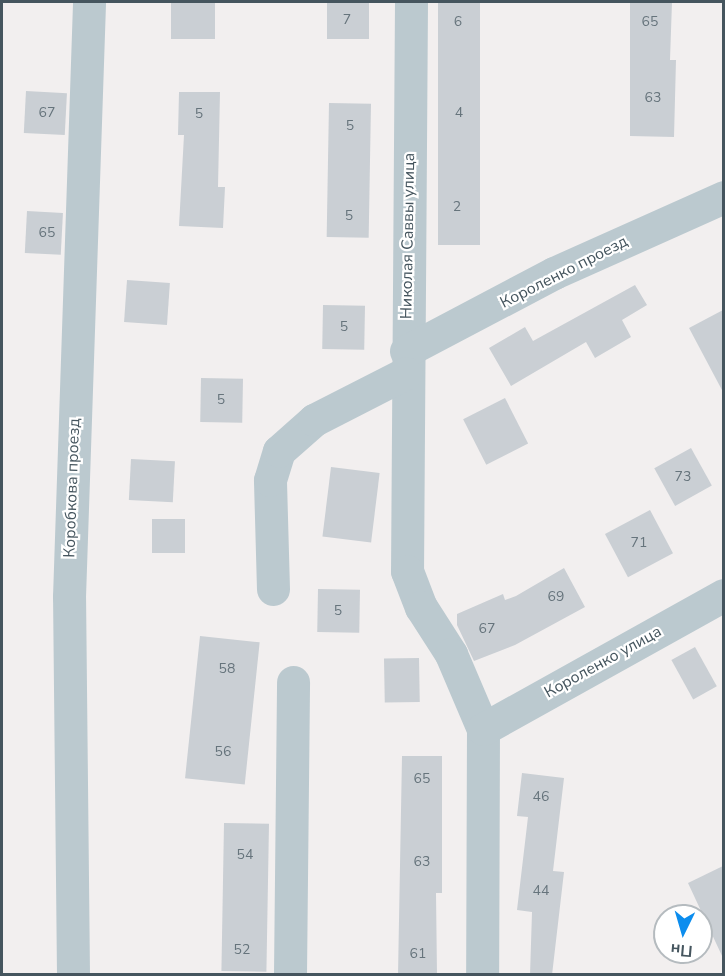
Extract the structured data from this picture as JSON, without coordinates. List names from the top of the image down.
{
  "streets": {
    "street": [
      "Николая Саввы улица",
      "Короленко проезд",
      "Коробкова проезд",
      "Короленко улица"
    ]
  },
  "crossings": [
    ["Николая Саввы улица", "Короленко проезд"],
    ["Николая Саввы улица", "Короленко улица"]
  ],
  "house_numbers": [
    "7",
    "6",
    "65",
    "63",
    "67",
    "4",
    "5",
    "5",
    "2",
    "5",
    "65",
    "5",
    "5",
    "73",
    "71",
    "69",
    "5",
    "67",
    "58",
    "56",
    "65",
    "46",
    "54",
    "63",
    "44",
    "52",
    "61"
  ],
  "north": "bottom"
}
